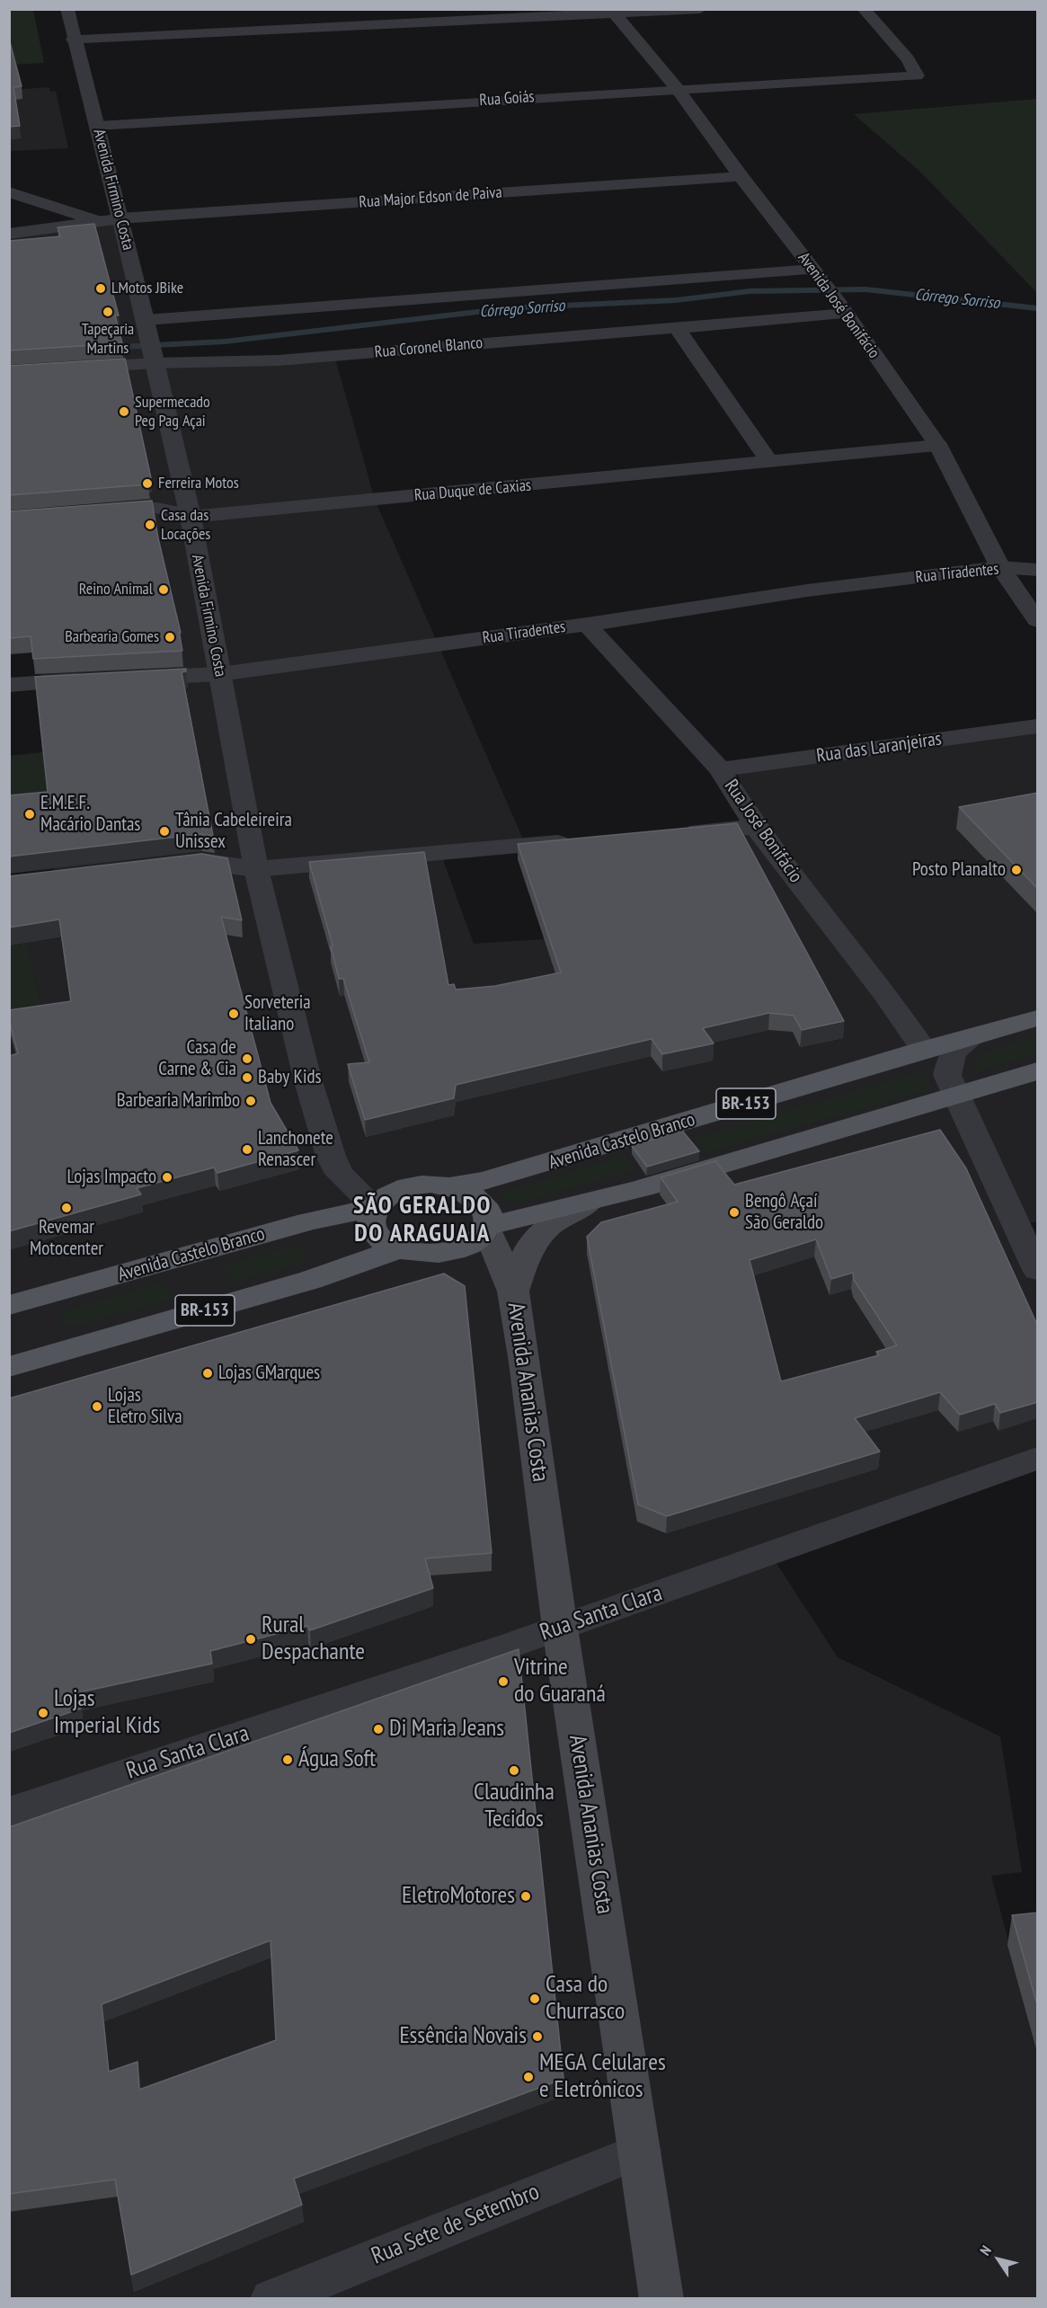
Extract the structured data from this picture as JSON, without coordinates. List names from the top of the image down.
{
  "streets": {
    "main road": ["BR-153", "Avenida Castelo Branco", "Avenida Ananias Costa"],
    "street": [
      "Rua Goiás",
      "Avenida Firmino Costa",
      "Rua Major Edson de Paiva",
      "Avenida José Bonifácio",
      "Rua Coronel Blanco",
      "Rua Duque de Caxias",
      "Rua Tiradentes",
      "Rua das Laranjeiras",
      "Rua José Bonifácio",
      "Rua Santa Clara",
      "Rua Sete de Setembro"
    ]
  },
  "crossings": [
    ["Rua Goiás", "Avenida Firmino Costa"],
    ["Rua Goiás", "Avenida José Bonifácio"],
    ["Avenida Firmino Costa", "Rua Major Edson de Paiva"],
    ["Avenida Firmino Costa", "Rua Coronel Blanco"],
    ["Avenida Firmino Costa", "Rua Duque de Caxias"],
    ["Avenida Firmino Costa", "Rua Tiradentes"],
    ["Avenida Firmino Costa", "BR-153"],
    ["Avenida Firmino Costa", "Avenida Castelo Branco"],
    ["Avenida Firmino Costa", "Avenida Ananias Costa"],
    ["Rua Major Edson de Paiva", "Avenida José Bonifácio"],
    ["Avenida José Bonifácio", "Rua Coronel Blanco"],
    ["Avenida José Bonifácio", "Rua Duque de Caxias"],
    ["Avenida José Bonifácio", "Rua Tiradentes"],
    ["Rua Tiradentes", "Rua José Bonifácio"],
    ["Rua das Laranjeiras", "Rua José Bonifácio"],
    ["Rua José Bonifácio", "Avenida Castelo Branco"],
    ["BR-153", "Avenida Castelo Branco"],
    ["BR-153", "Avenida Ananias Costa"],
    ["Avenida Castelo Branco", "Avenida Ananias Costa"],
    ["Avenida Ananias Costa", "Rua Santa Clara"],
    ["Avenida Ananias Costa", "Rua Sete de Setembro"]
  ],
  "districts": ["SÃO GERALDO DO ARAGUAIA"],
  "water": ["Córrego Sorriso"],
  "places": [
    "LMotos JBike",
    "Tapeçaria Martins",
    "Supermecado Peg Pag Açai",
    "Ferreira Motos",
    "Casa das Locações",
    "Reino Animal",
    "Barbearia Gomes",
    "E.M.E.F. Macário Dantas",
    "Tânia Cabeleireira Unissex",
    "Posto Planalto",
    "Sorveteria Italiano",
    "Casa de Carne & Cia",
    "Baby Kids",
    "Barbearia Marimbo",
    "Lanchonete Renascer",
    "Lojas Impacto",
    "Revemar Motocenter",
    "Bengô Açaí São Geraldo",
    "Lojas GMarques",
    "Lojas Eletro Silva",
    "Rural Despachante",
    "Vitrine do Guaraná",
    "Lojas Imperial Kids",
    "Di Maria Jeans",
    "Água Soft",
    "Claudinha Tecidos",
    "EletroMotores",
    "Casa do Churrasco",
    "Essência Novais",
    "MEGA Celulares e Eletrônicos"
  ],
  "north": "top left"
}
